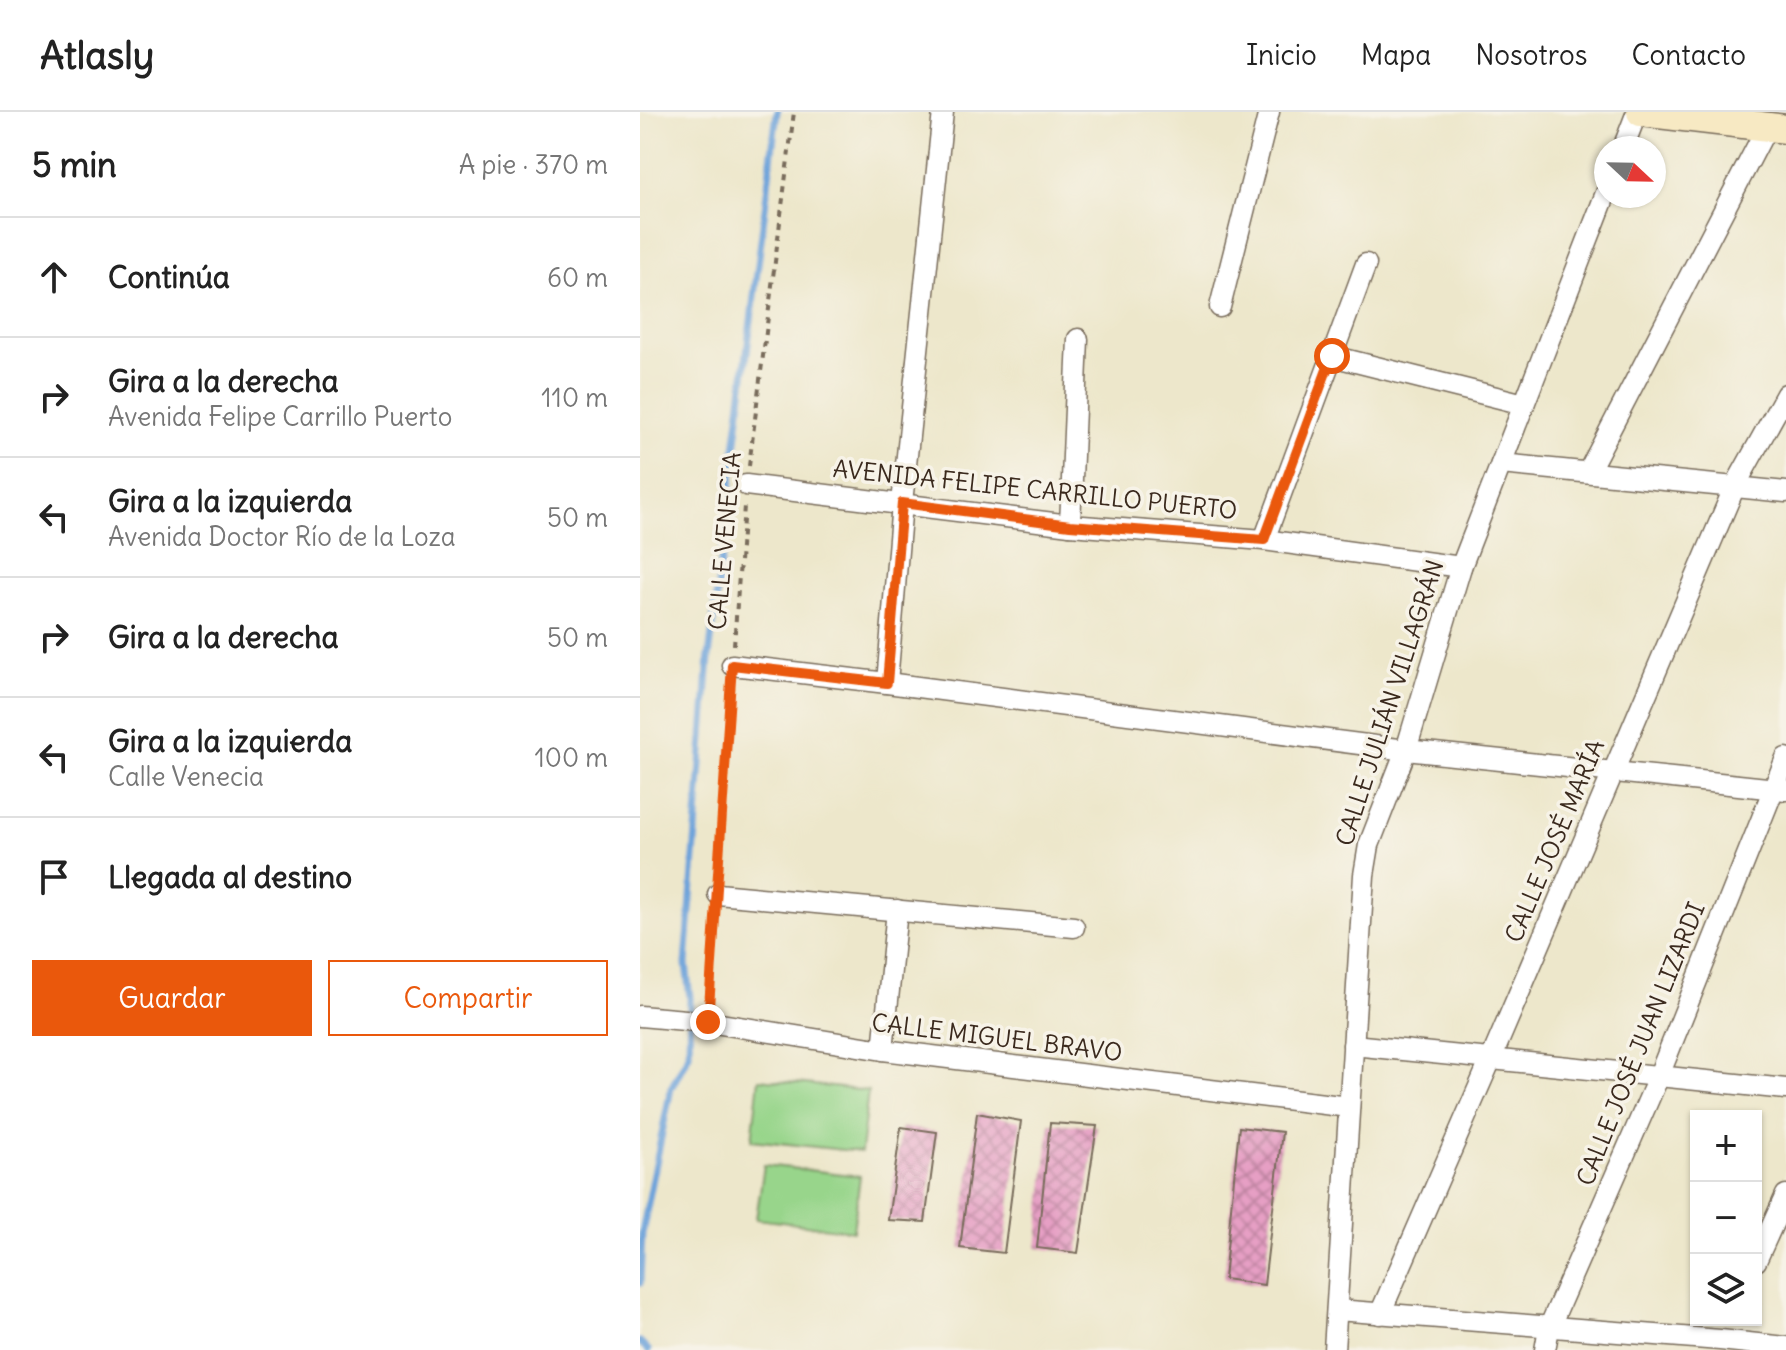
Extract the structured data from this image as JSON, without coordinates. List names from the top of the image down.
{
  "streets": {
    "street": [
      "AVENIDA FELIPE CARRILLO PUERTO",
      "CALLE JULIÁN VILLAGRÁN",
      "CALLE JOSÉ MARÍA",
      "CALLE MIGUEL BRAVO",
      "CALLE JOSÉ JUAN LIZARDI"
    ],
    "path": ["CALLE VENECIA"]
  },
  "crossings": [
    ["AVENIDA FELIPE CARRILLO PUERTO", "CALLE VENECIA"],
    ["AVENIDA FELIPE CARRILLO PUERTO", "CALLE JULIÁN VILLAGRÁN"],
    ["CALLE VENECIA", "CALLE MIGUEL BRAVO"],
    ["CALLE JULIÁN VILLAGRÁN", "CALLE MIGUEL BRAVO"]
  ],
  "north": "right",
  "page": {
    "header": "Atlasly",
    "nav": [
      "Inicio",
      "Mapa",
      "Nosotros",
      "Contacto"
    ],
    "heading": ["5 min", "A pie · 370 m"],
    "list": [
      ["Continúa", "60 m"],
      ["Gira a la derecha", "Avenida Felipe Carrillo Puerto", "110 m"],
      ["Gira a la izquierda", "Avenida Doctor Río de la Loza", "50 m"],
      ["Gira a la derecha", "50 m"],
      ["Gira a la izquierda", "Calle Venecia", "100 m"],
      "Llegada al destino"
    ],
    "buttons": ["Guardar", "Compartir"],
    "map_buttons": ["+", "−"]
  }
}
